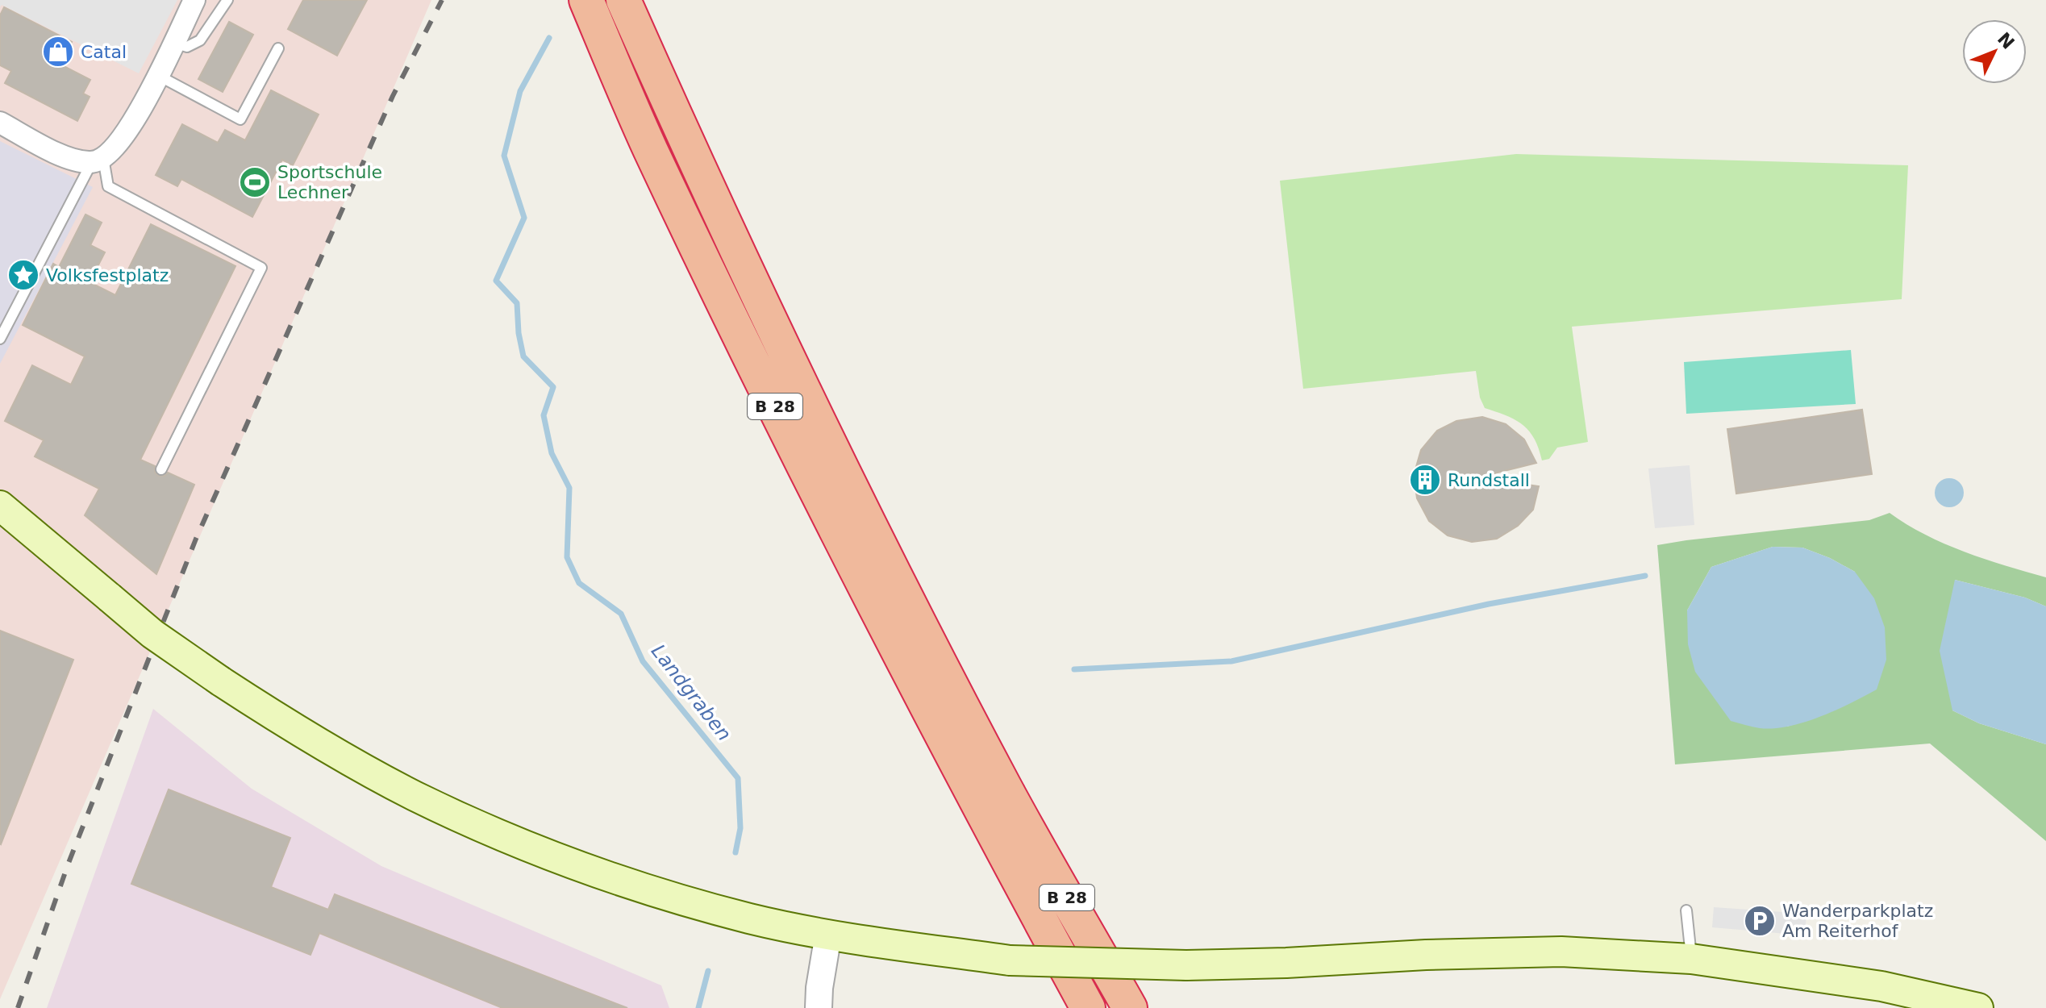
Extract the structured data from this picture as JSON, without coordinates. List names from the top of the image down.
{
  "streets": {
    "highway": ["B 28"]
  },
  "water": ["Landgraben"],
  "places": {
    "shop": ["Catal"],
    "sports": ["Sportschule Lechner"],
    "place": ["Volksfestplatz"],
    "building": ["Rundstall"],
    "parking": ["Wanderparkplatz Am Reiterhof"]
  },
  "north": "top right"
}
